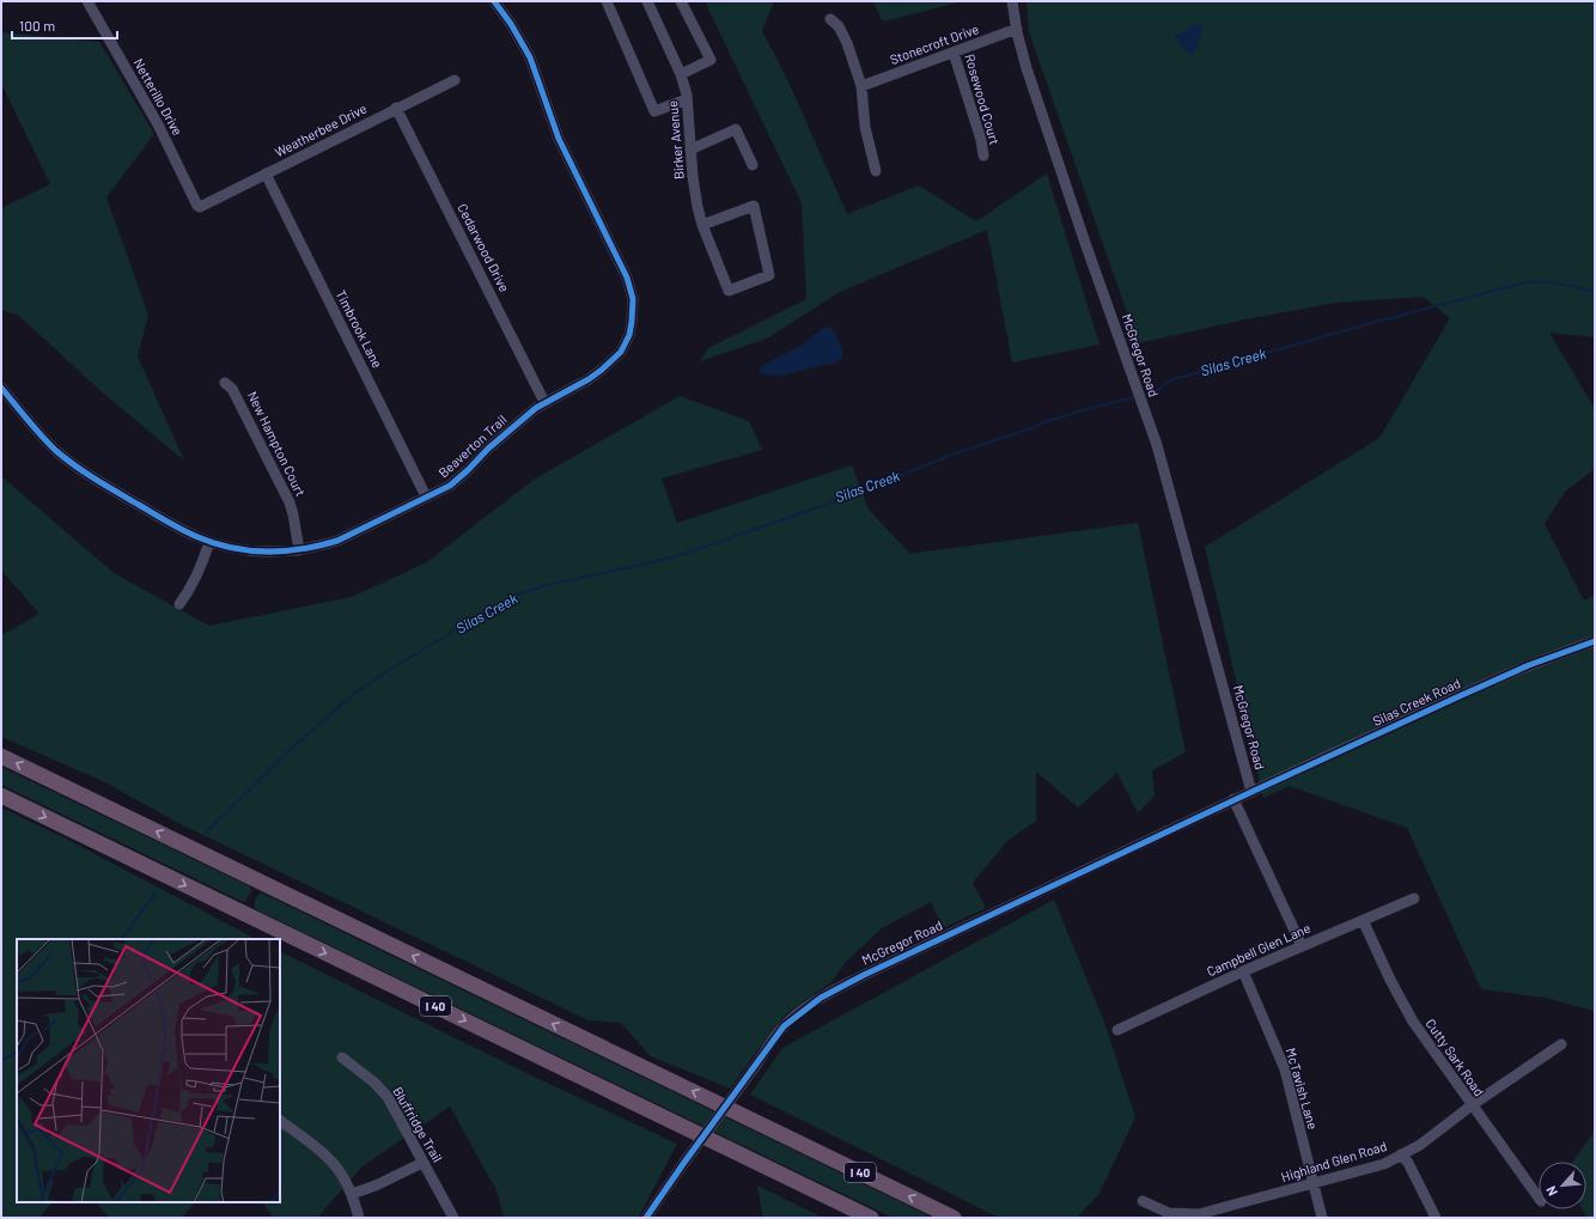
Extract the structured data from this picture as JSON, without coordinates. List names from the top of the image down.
{
  "streets": {
    "highway": ["I 40"],
    "street": [
      "Stonecroft Drive",
      "Netterillo Drive",
      "Rosewood Court",
      "Weatherbee Drive",
      "Birker Avenue",
      "Cedarwood Drive",
      "Timbrook Lane",
      "McGregor Road",
      "New Hampton Court",
      "Beaverton Trail",
      "Silas Creek Road",
      "Campbell Glen Lane",
      "Cutty Sark Road",
      "McTavish Lane",
      "Bluffridge Trail",
      "Highland Glen Road"
    ]
  },
  "crossings": [
    ["Stonecroft Drive", "Rosewood Court"],
    ["Stonecroft Drive", "McGregor Road"],
    ["Netterillo Drive", "Weatherbee Drive"],
    ["Weatherbee Drive", "Cedarwood Drive"],
    ["Weatherbee Drive", "Timbrook Lane"],
    ["Cedarwood Drive", "Beaverton Trail"],
    ["Timbrook Lane", "Beaverton Trail"],
    ["McGregor Road", "Silas Creek Road"],
    ["New Hampton Court", "Beaverton Trail"],
    ["Campbell Glen Lane", "Cutty Sark Road"],
    ["Campbell Glen Lane", "McTavish Lane"],
    ["Cutty Sark Road", "Highland Glen Road"],
    ["McTavish Lane", "Highland Glen Road"]
  ],
  "water": ["Silas Creek"],
  "scale_bar": "100 m",
  "north": "bottom left"
}
